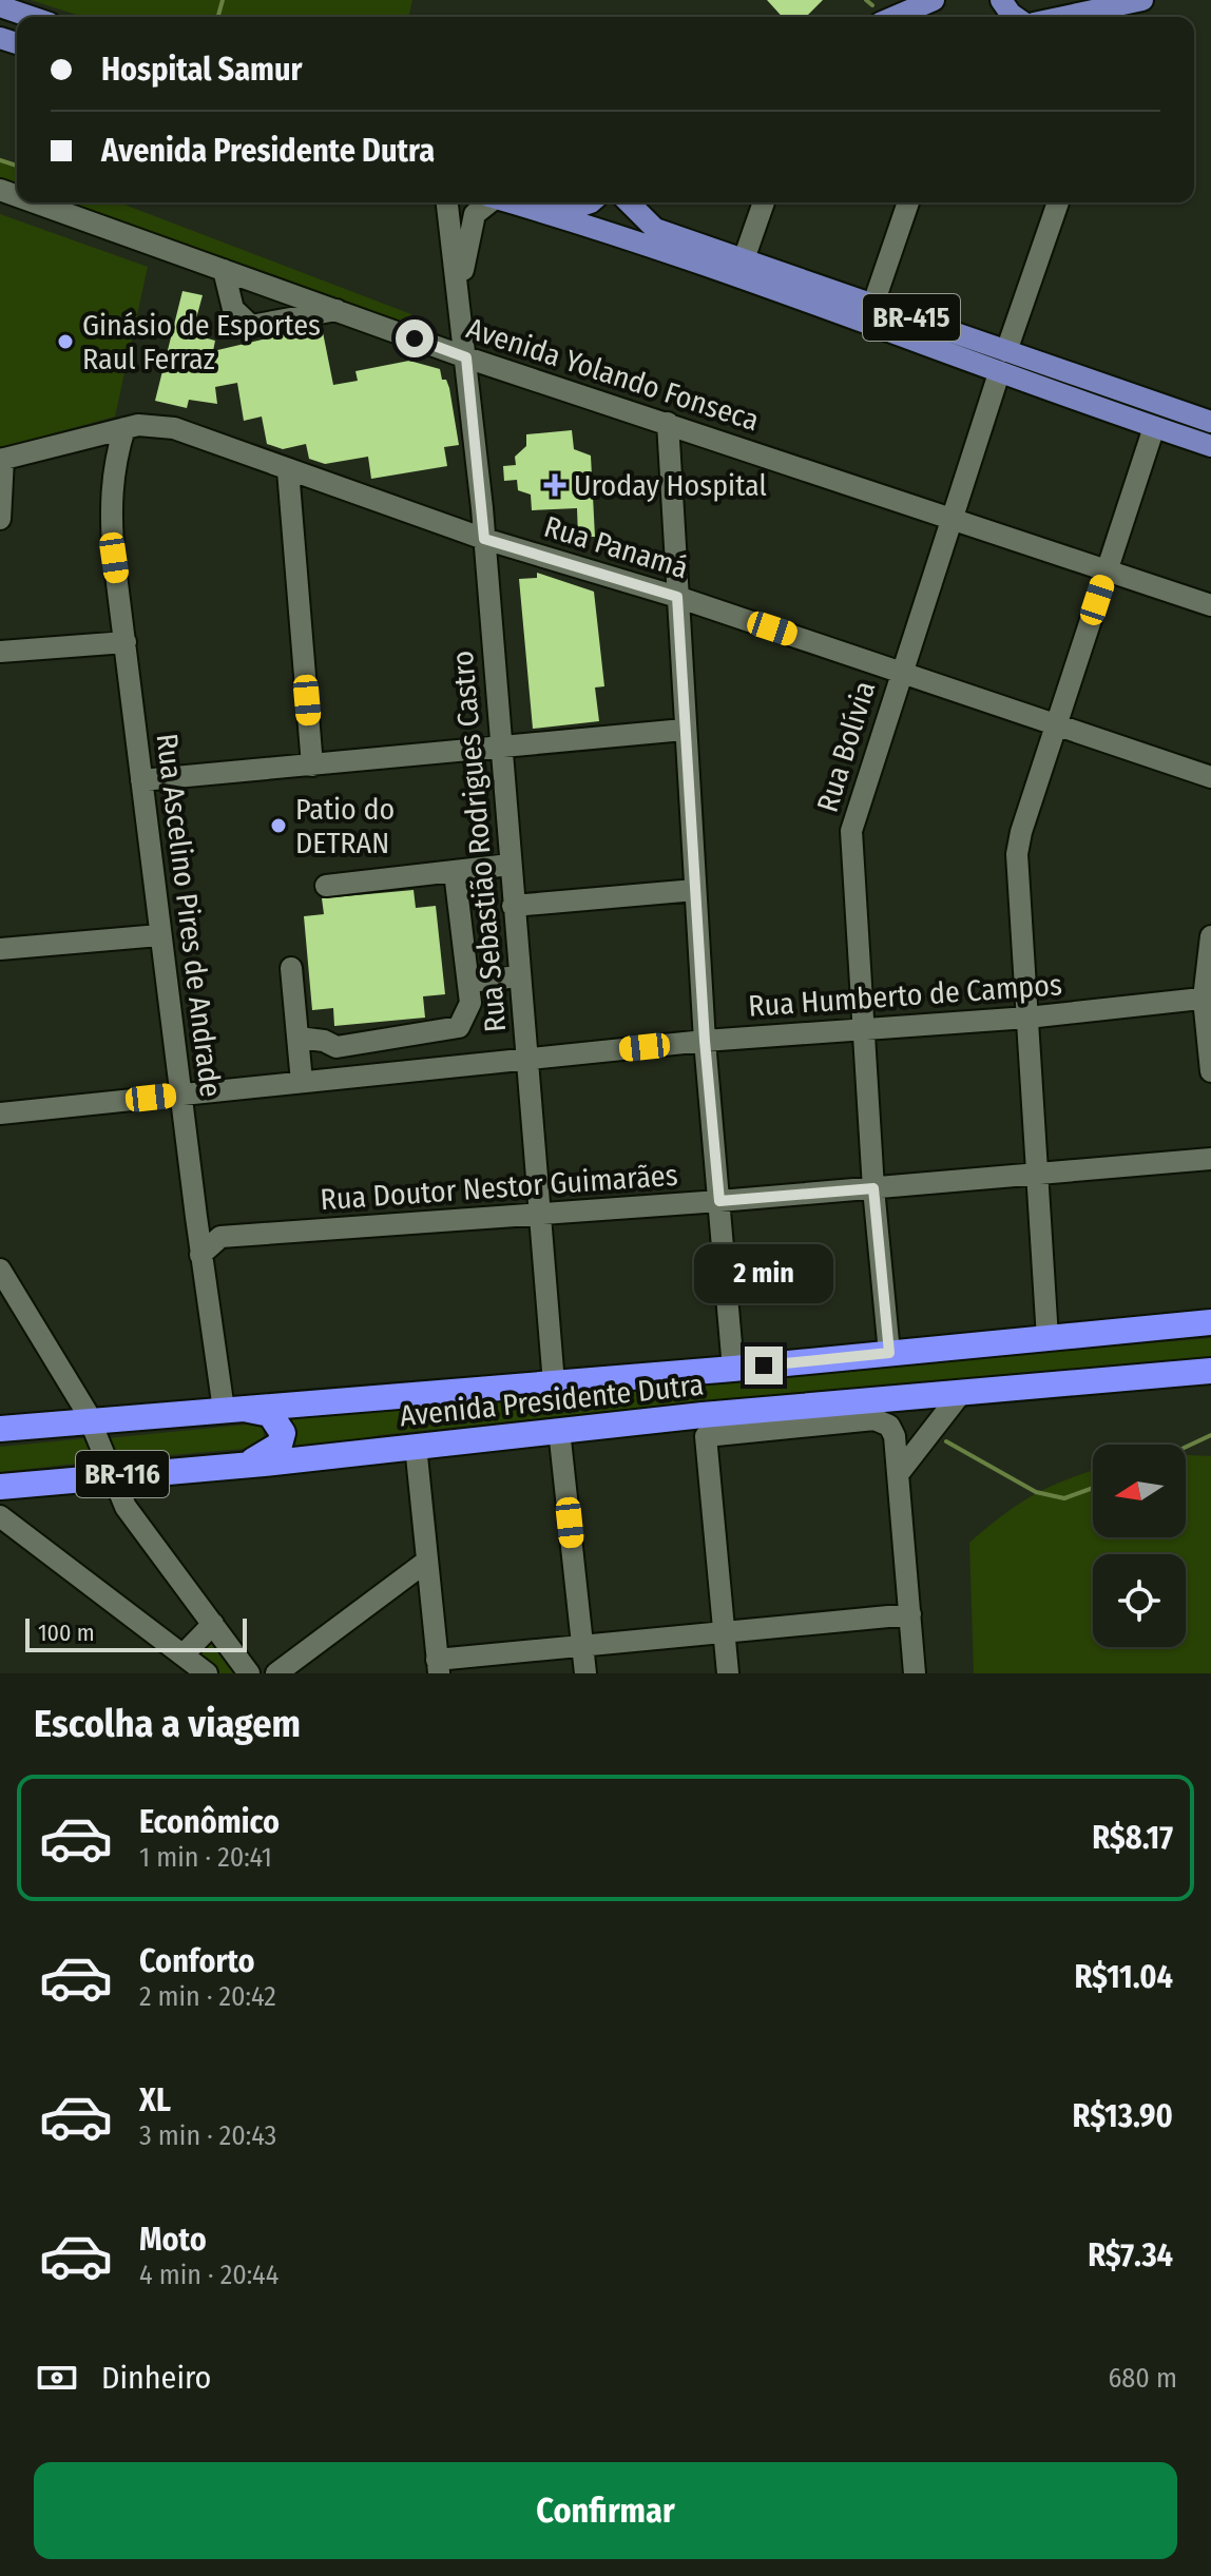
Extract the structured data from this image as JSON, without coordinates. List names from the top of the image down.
{
  "streets": {
    "highway": ["Avenida Presidente Dutra", "BR-116"],
    "main road": ["BR-415"],
    "street": [
      "Avenida Yolando Fonseca",
      "Rua Panamá",
      "Rua Bolívia",
      "Rua Sebastião Rodrigues Castro",
      "Rua Ascelino Pires de Andrade",
      "Rua Humberto de Campos",
      "Rua Doutor Nestor Guimarães"
    ]
  },
  "crossings": [
    ["Avenida Yolando Fonseca", "Rua Bolívia"],
    ["Avenida Yolando Fonseca", "Rua Sebastião Rodrigues Castro"],
    ["Rua Panamá", "Rua Bolívia"],
    ["Rua Panamá", "Rua Sebastião Rodrigues Castro"],
    ["Rua Panamá", "Rua Ascelino Pires de Andrade"],
    ["Rua Bolívia", "Rua Humberto de Campos"],
    ["Rua Bolívia", "Rua Doutor Nestor Guimarães"],
    ["Rua Bolívia", "Avenida Presidente Dutra"],
    ["Rua Sebastião Rodrigues Castro", "Rua Humberto de Campos"],
    ["Rua Sebastião Rodrigues Castro", "Rua Doutor Nestor Guimarães"],
    ["Rua Sebastião Rodrigues Castro", "Avenida Presidente Dutra"],
    ["Rua Ascelino Pires de Andrade", "Rua Humberto de Campos"],
    ["Rua Ascelino Pires de Andrade", "Rua Doutor Nestor Guimarães"],
    ["Rua Ascelino Pires de Andrade", "Avenida Presidente Dutra"]
  ],
  "places": {
    "other": ["Ginásio de Esportes Raul Ferraz", "Patio do DETRAN"],
    "health": ["Uroday Hospital"]
  },
  "scale_bar": "100 m",
  "north": "left",
  "page": {
    "banner": ["Hospital Samur", "Avenida Presidente Dutra"],
    "bubble": "2 min",
    "scale": "100 m",
    "heading": "Escolha a viagem",
    "list": [
      {
        "name": "Econômico",
        "note": "1 min · 20:41",
        "value": "R$8.17"
      },
      {
        "name": "Conforto",
        "note": "2 min · 20:42",
        "value": "R$11.04"
      },
      {
        "name": "XL",
        "note": "3 min · 20:43",
        "value": "R$13.90"
      },
      {
        "name": "Moto",
        "note": "4 min · 20:44",
        "value": "R$7.34"
      }
    ],
    "pay": ["Dinheiro", "680 m"],
    "buttons": "Confirmar"
  }
}
